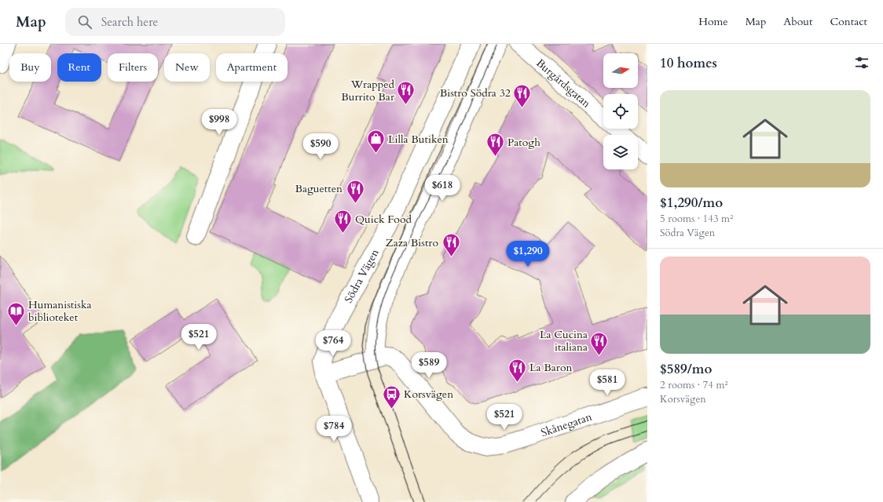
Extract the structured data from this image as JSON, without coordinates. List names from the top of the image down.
{
  "streets": {
    "street": ["Burgårdsgatan", "Södra Vägen", "Skånegatan"]
  },
  "places": {
    "restaurant": [
      "Wrapped Burrito Bar",
      "Bistro Södra 32",
      "Patogh",
      "Baguetten",
      "Quick Food",
      "Zaza Bistro",
      "La Cucina italiana",
      "La Baron"
    ],
    "shop": ["Lilla Butiken"],
    "library": ["Humanistiska biblioteket"],
    "bus stop": ["Korsvägen"]
  },
  "north": "right",
  "page": {
    "header": "Map",
    "search": "Search here",
    "nav": [
      "Home",
      "Map",
      "About",
      "Contact"
    ],
    "heading": "10 homes",
    "chip": [
      "Buy",
      "Rent",
      "Filters",
      "New",
      "Apartment"
    ],
    "list": [
      {
        "name": "$1,290/mo",
        "note": "5 rooms · 143 m² · Södra Vägen"
      },
      {
        "name": "$589/mo",
        "note": "2 rooms · 74 m² · Korsvägen"
      }
    ],
    "price": [
      "$998",
      "$590",
      "$618",
      "$1,290",
      "$521",
      "$764",
      "$589",
      "$581",
      "$521",
      "$784"
    ]
  }
}
